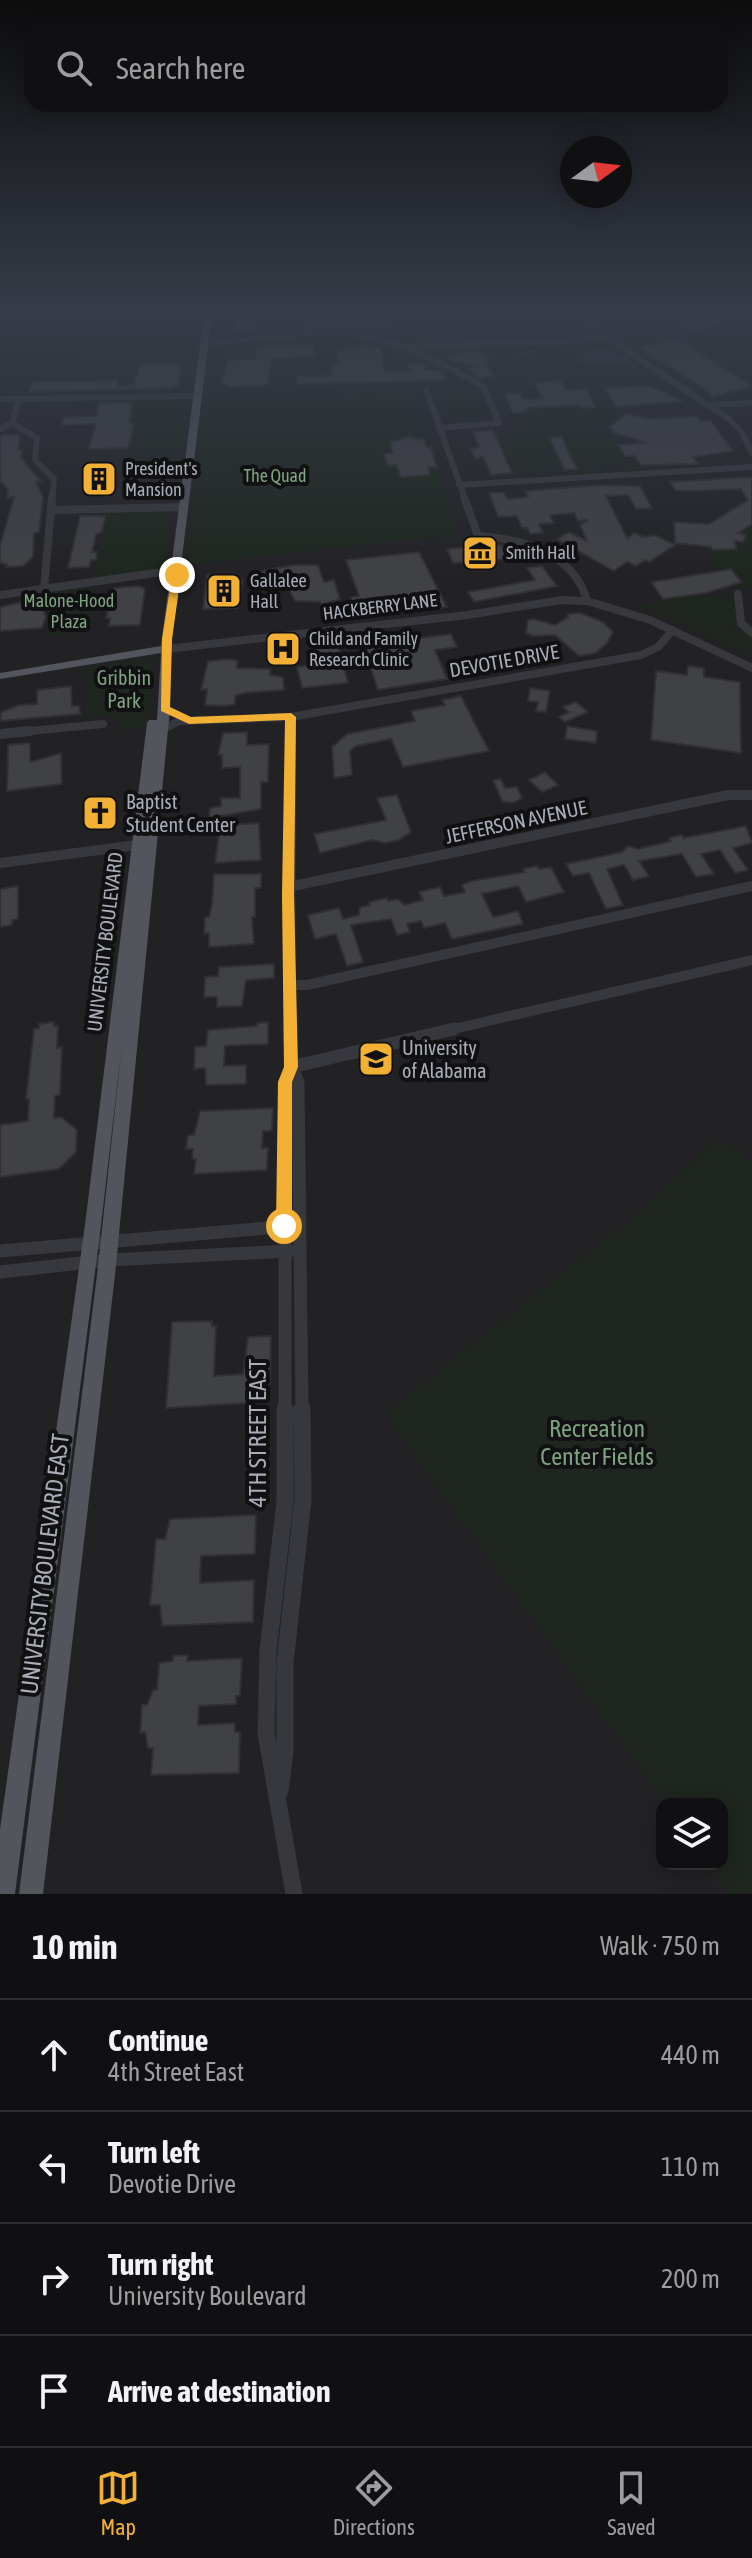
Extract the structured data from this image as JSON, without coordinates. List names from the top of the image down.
{
  "streets": {
    "main road": ["HACKBERRY LANE", "UNIVERSITY BOULEVARD", "UNIVERSITY BOULEVARD EAST"],
    "street": ["DEVOTIE DRIVE", "JEFFERSON AVENUE", "4TH STREET EAST"]
  },
  "crossings": [
    ["HACKBERRY LANE", "DEVOTIE DRIVE"],
    ["HACKBERRY LANE", "UNIVERSITY BOULEVARD"],
    ["DEVOTIE DRIVE", "UNIVERSITY BOULEVARD"],
    ["DEVOTIE DRIVE", "4TH STREET EAST"],
    ["JEFFERSON AVENUE", "4TH STREET EAST"],
    ["UNIVERSITY BOULEVARD", "UNIVERSITY BOULEVARD EAST"]
  ],
  "parks": [
    "The Quad",
    "Malone-Hood Plaza",
    "Gribbin Park",
    "Recreation Center Fields"
  ],
  "places": {
    "building": ["President's Mansion", "Gallalee Hall"],
    "museum": ["Smith Hall"],
    "hospital": ["Child and Family Research Clinic"],
    "church": ["Baptist Student Center"],
    "school or university": ["University of Alabama"]
  },
  "north": "right",
  "page": {
    "search": "Search here",
    "heading": ["10 min", "Walk · 750 m"],
    "list": [
      ["Continue", "4th Street East", "440 m"],
      ["Turn left", "Devotie Drive", "110 m"],
      ["Turn right", "University Boulevard", "200 m"],
      "Arrive at destination"
    ],
    "nav": ["Map", "Directions", "Saved"]
  }
}
